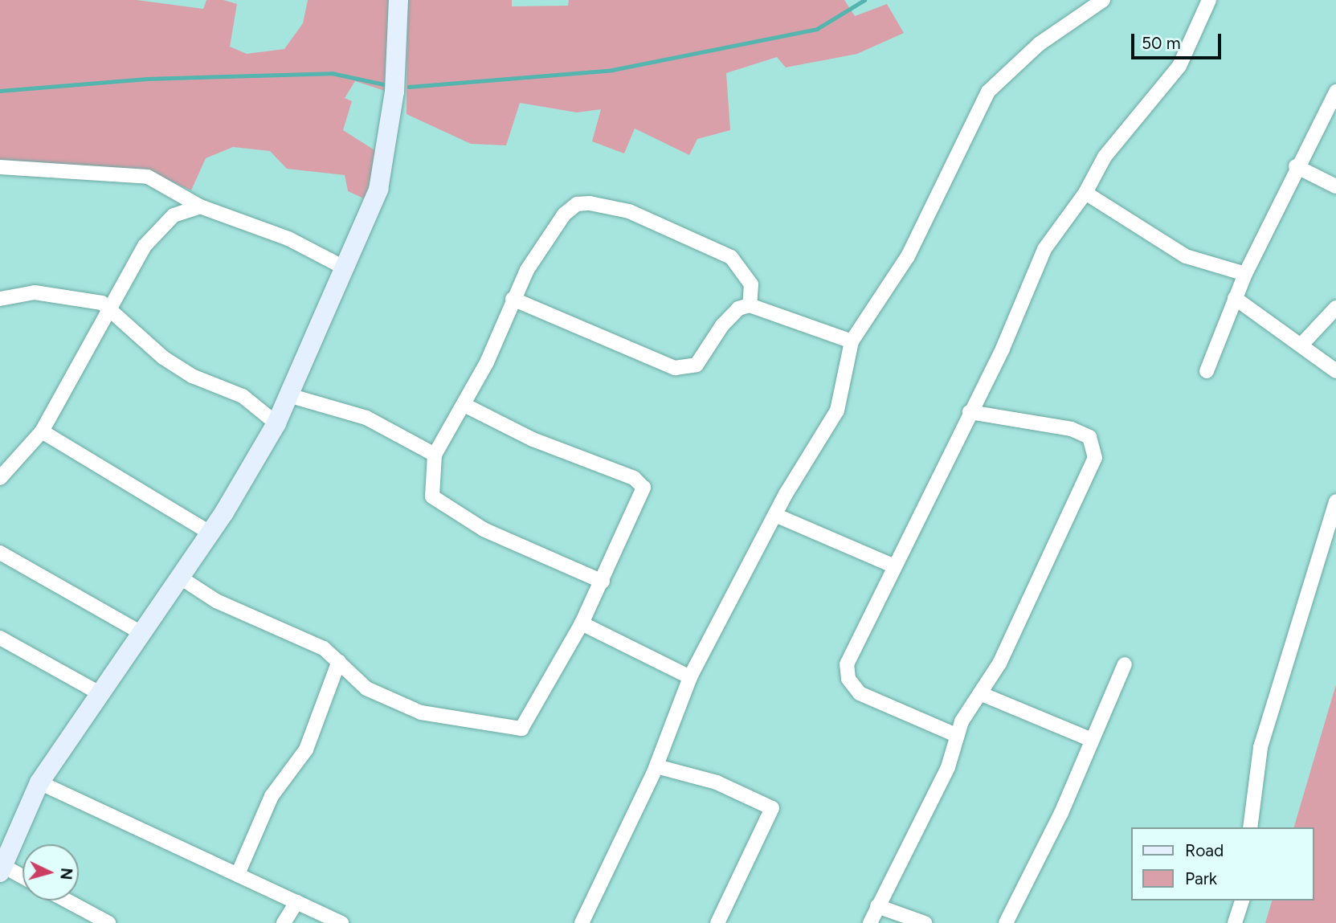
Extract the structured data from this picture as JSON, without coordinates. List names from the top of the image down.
{
  "legend": ["Road", "Park"],
  "scale_bar": "50 m",
  "north": "right"
}
